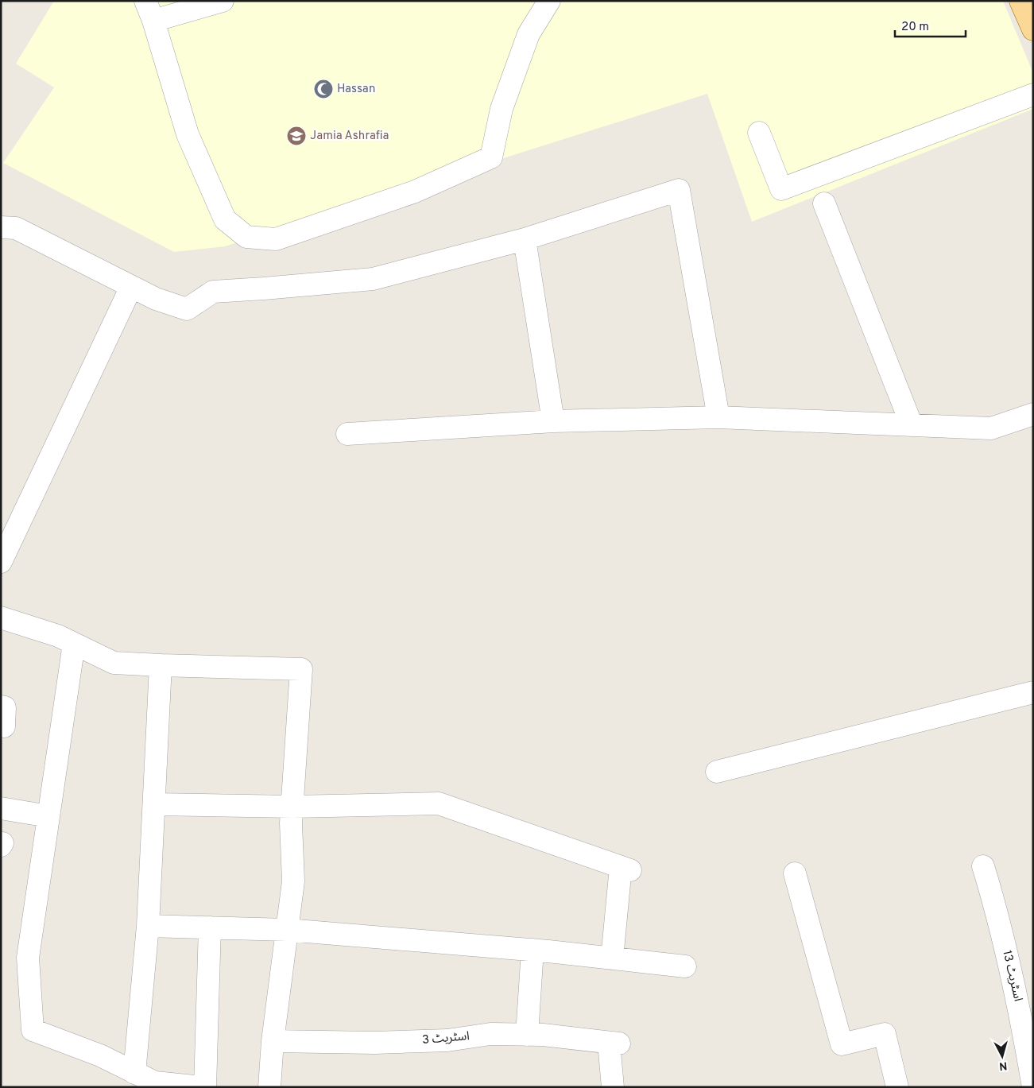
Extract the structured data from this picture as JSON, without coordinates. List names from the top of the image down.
{
  "streets": {
    "street": ["اسٹریٹ 13", "اسٹریٹ 3"]
  },
  "places": {
    "mosque": ["Hassan"],
    "school or university": ["Jamia Ashrafia"]
  },
  "scale_bar": "20 m",
  "north": "bottom"
}
